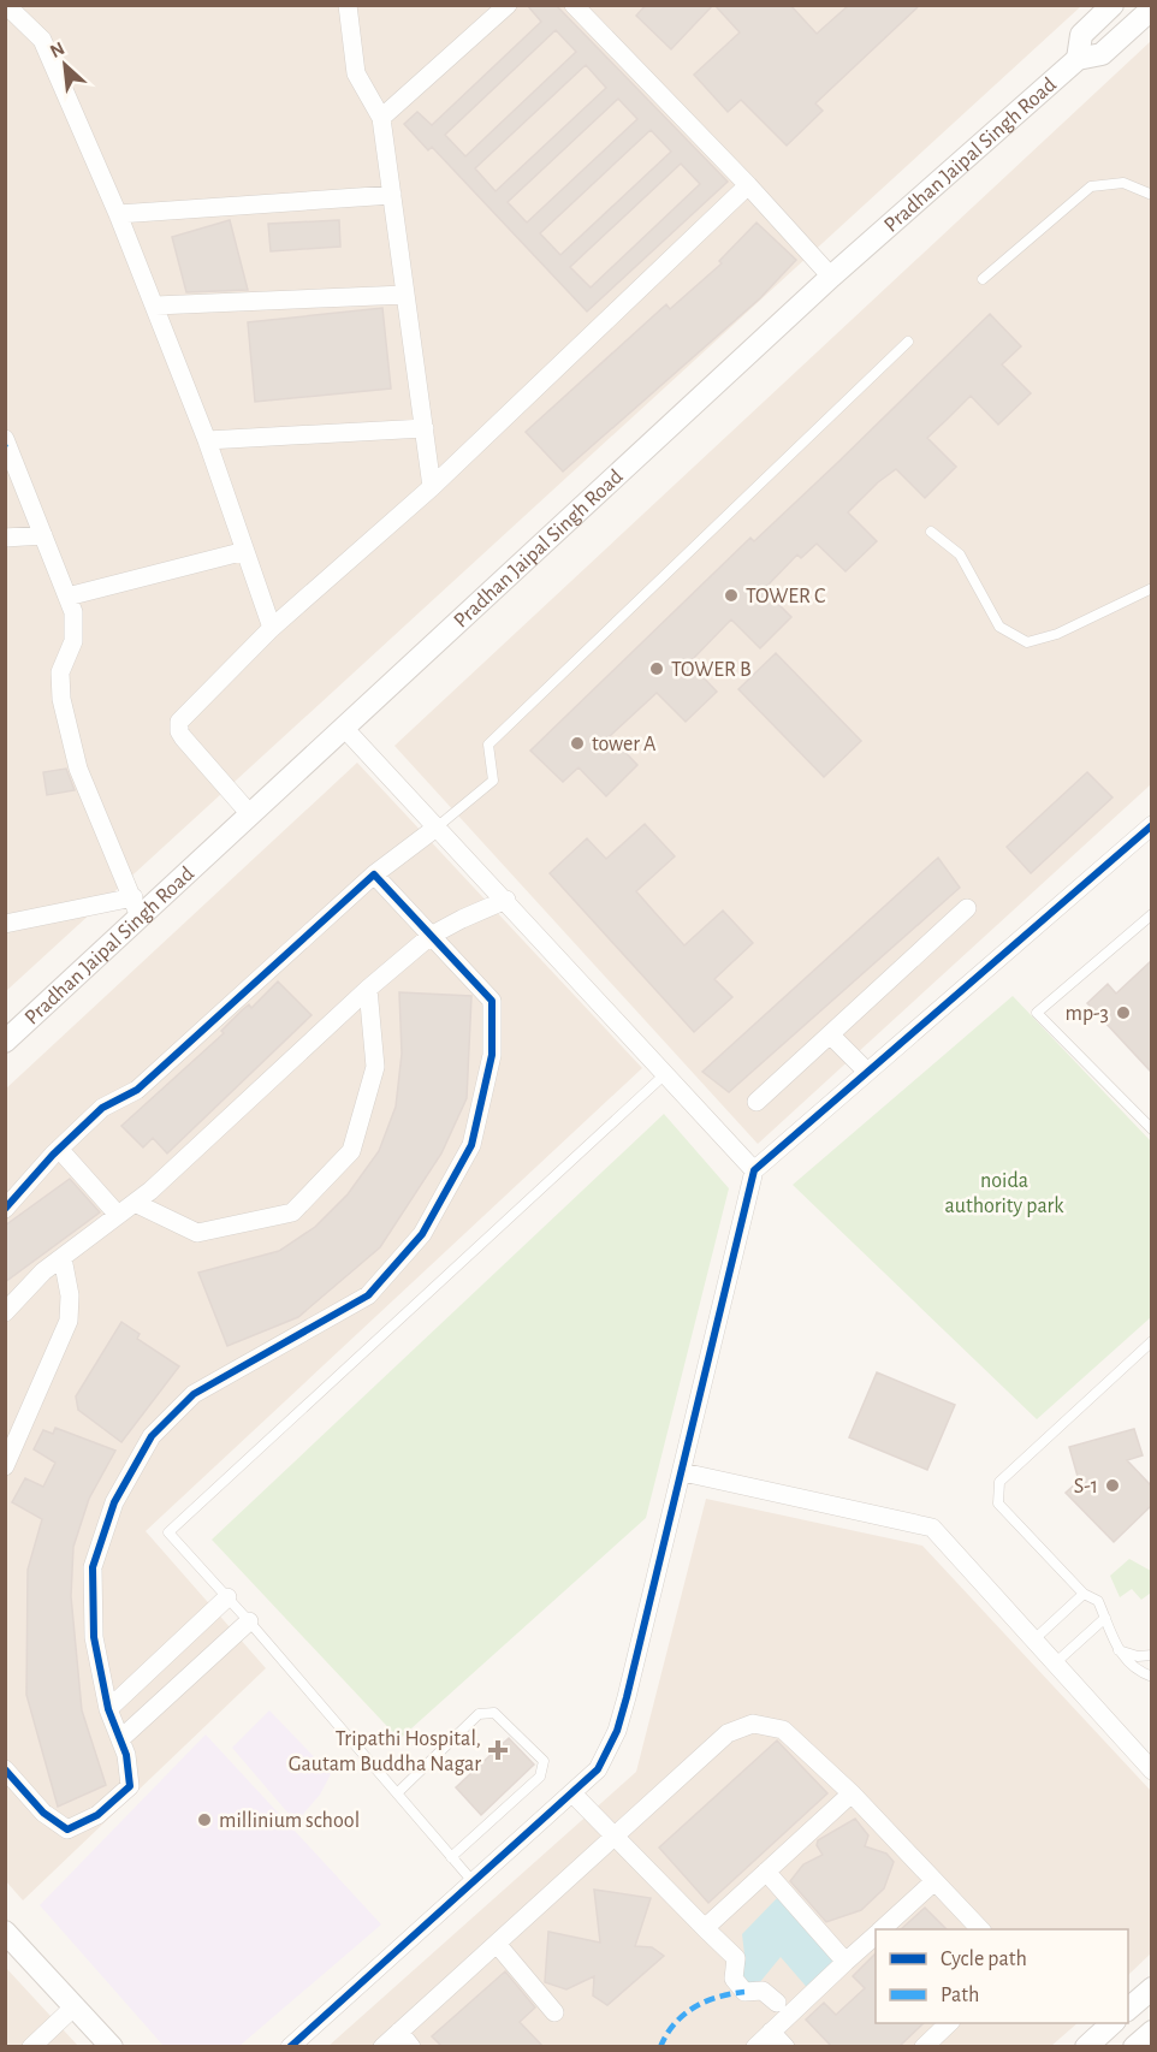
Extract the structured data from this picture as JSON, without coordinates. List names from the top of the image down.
{
  "streets": {
    "street": ["Pradhan Jaipal Singh Road"]
  },
  "parks": ["noida authority park"],
  "places": {
    "other": [
      "TOWER C",
      "TOWER B",
      "tower A",
      "mp-3",
      "S-1",
      "millinium school"
    ],
    "health": ["Tripathi Hospital, Gautam Buddha Nagar"]
  },
  "legend": ["Cycle path", "Path"],
  "north": "top left"
}
